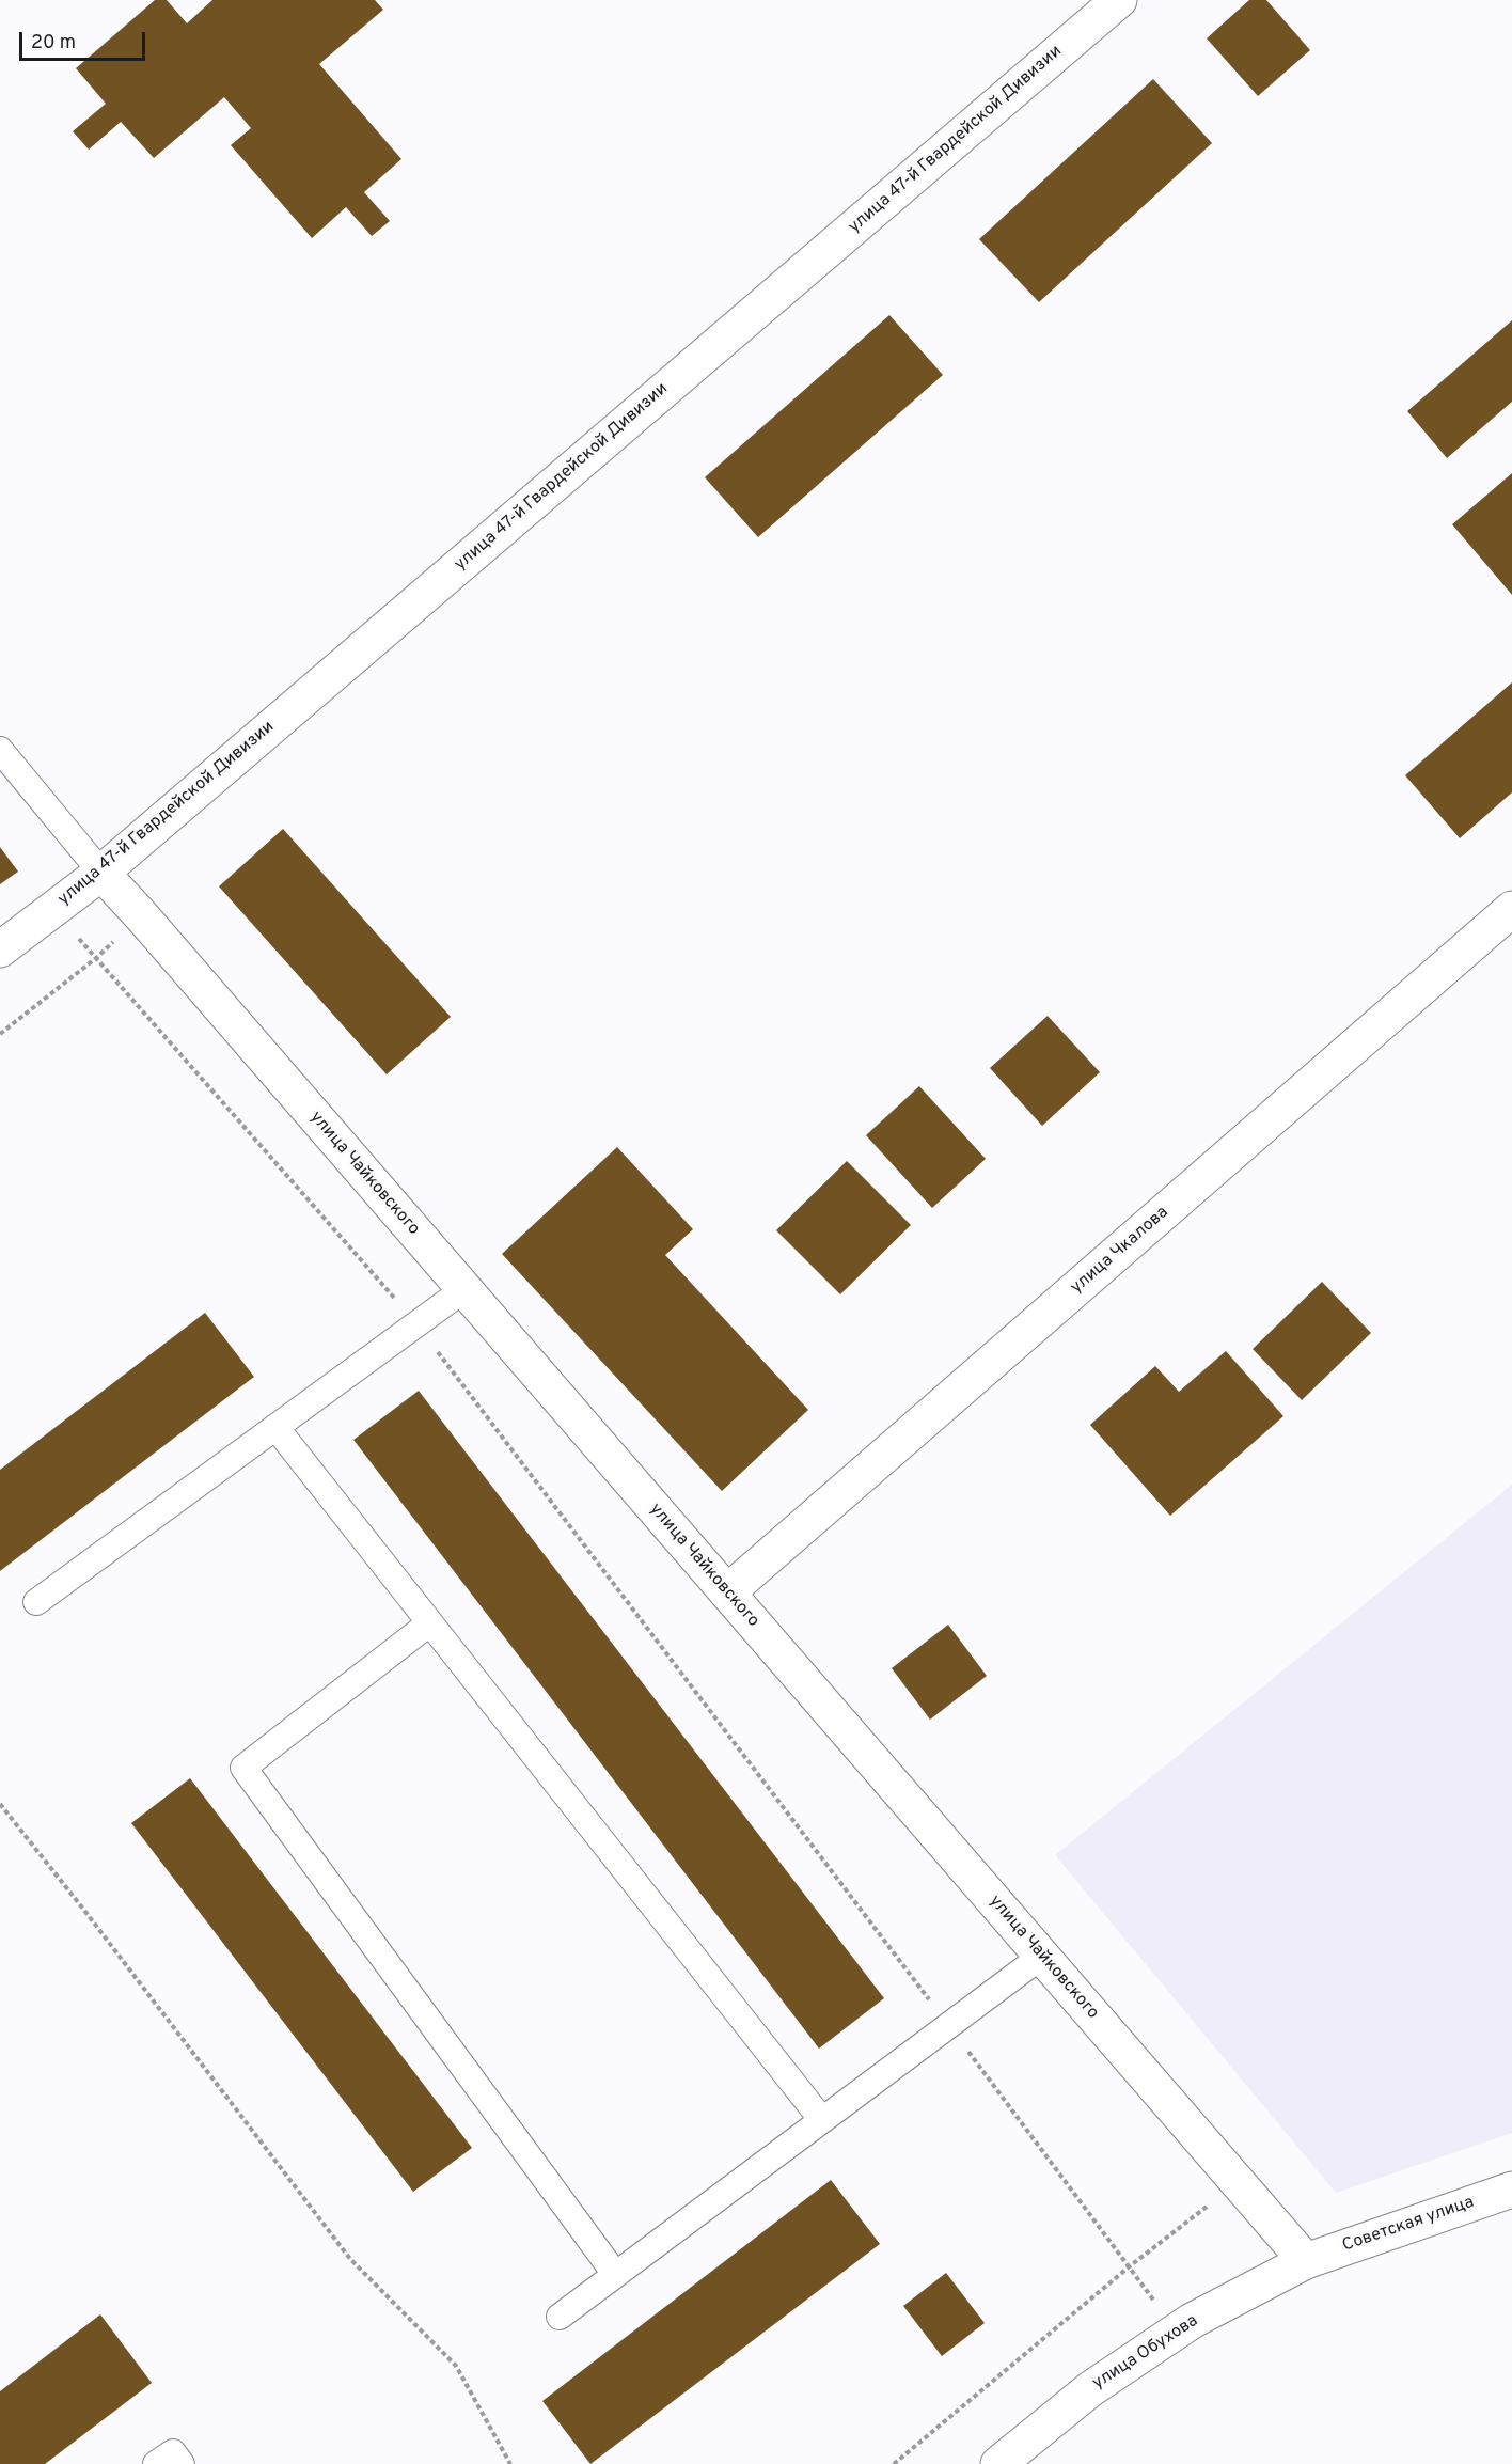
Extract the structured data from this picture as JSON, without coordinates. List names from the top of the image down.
{
  "streets": {
    "street": [
      "улица 47-й Гвардейской Дивизии",
      "улица Чайковского",
      "улица Чкалова",
      "Советская улица",
      "улица Обухова"
    ]
  },
  "crossings": [
    ["улица 47-й Гвардейской Дивизии", "улица Чайковского"],
    ["улица Чайковского", "улица Чкалова"],
    ["улица Чайковского", "Советская улица"],
    ["улица Чайковского", "улица Обухова"],
    ["Советская улица", "улица Обухова"]
  ],
  "scale_bar": "20 m"
}
